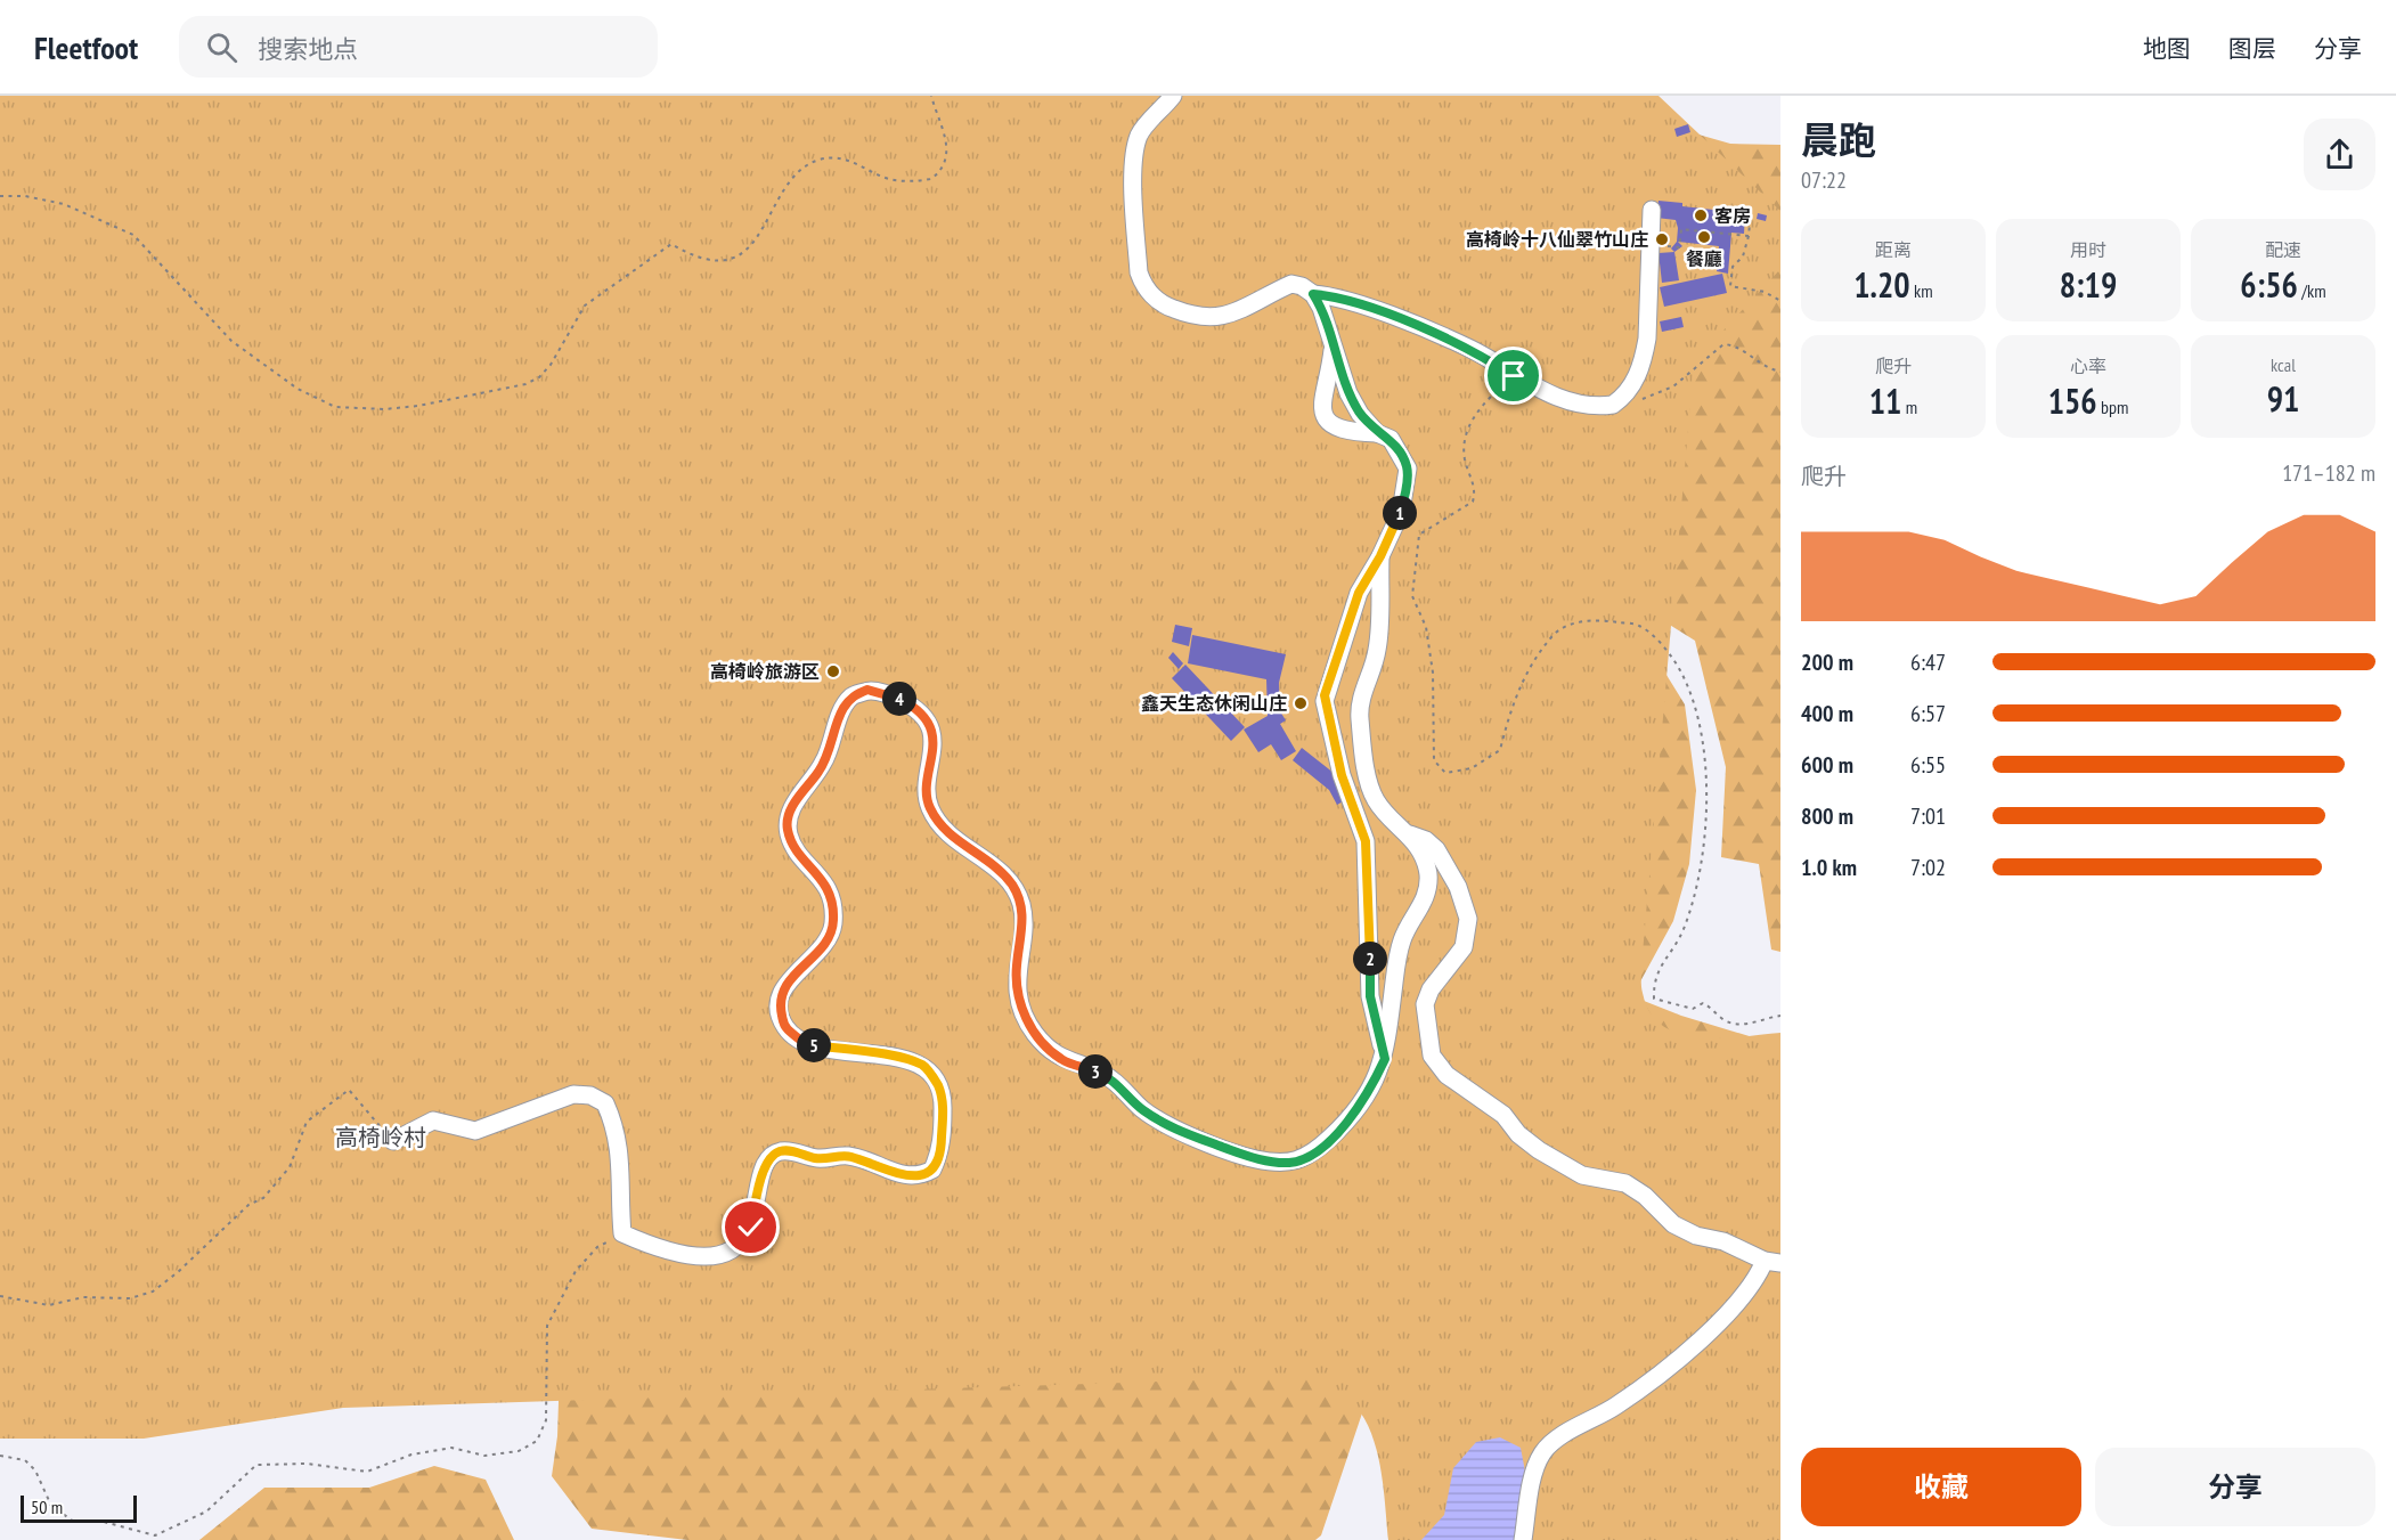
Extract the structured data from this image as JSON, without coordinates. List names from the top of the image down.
{
  "districts": ["高椅岭村"],
  "places": [
    "客房",
    "餐廳",
    "高椅岭十八仙翠竹山庄",
    "高椅岭旅游区",
    "鑫天生态休闲山庄"
  ],
  "scale_bar": "50 m",
  "page": {
    "header": "Fleetfoot",
    "search": "搜索地点",
    "nav": ["地图", "图层", "分享"],
    "heading": ["晨跑", "07:22"],
    "stats": [
      ["距离", "1.20 km"],
      ["用时", "8:19"],
      ["配速", "6:56 /km"],
      ["爬升", "11 m"],
      ["心率", "156 bpm"],
      ["kcal", "91"]
    ],
    "chart": ["爬升", "171–182 m"],
    "pins": [
      "1",
      "4",
      "2",
      "5",
      "3"
    ],
    "list": [
      {
        "name": "200 m",
        "note": "6:47"
      },
      {
        "name": "400 m",
        "note": "6:57"
      },
      {
        "name": "600 m",
        "note": "6:55"
      },
      {
        "name": "800 m",
        "note": "7:01"
      },
      {
        "name": "1.0 km",
        "note": "7:02"
      }
    ],
    "buttons": ["收藏", "分享"],
    "scale": "50 m"
  }
}
